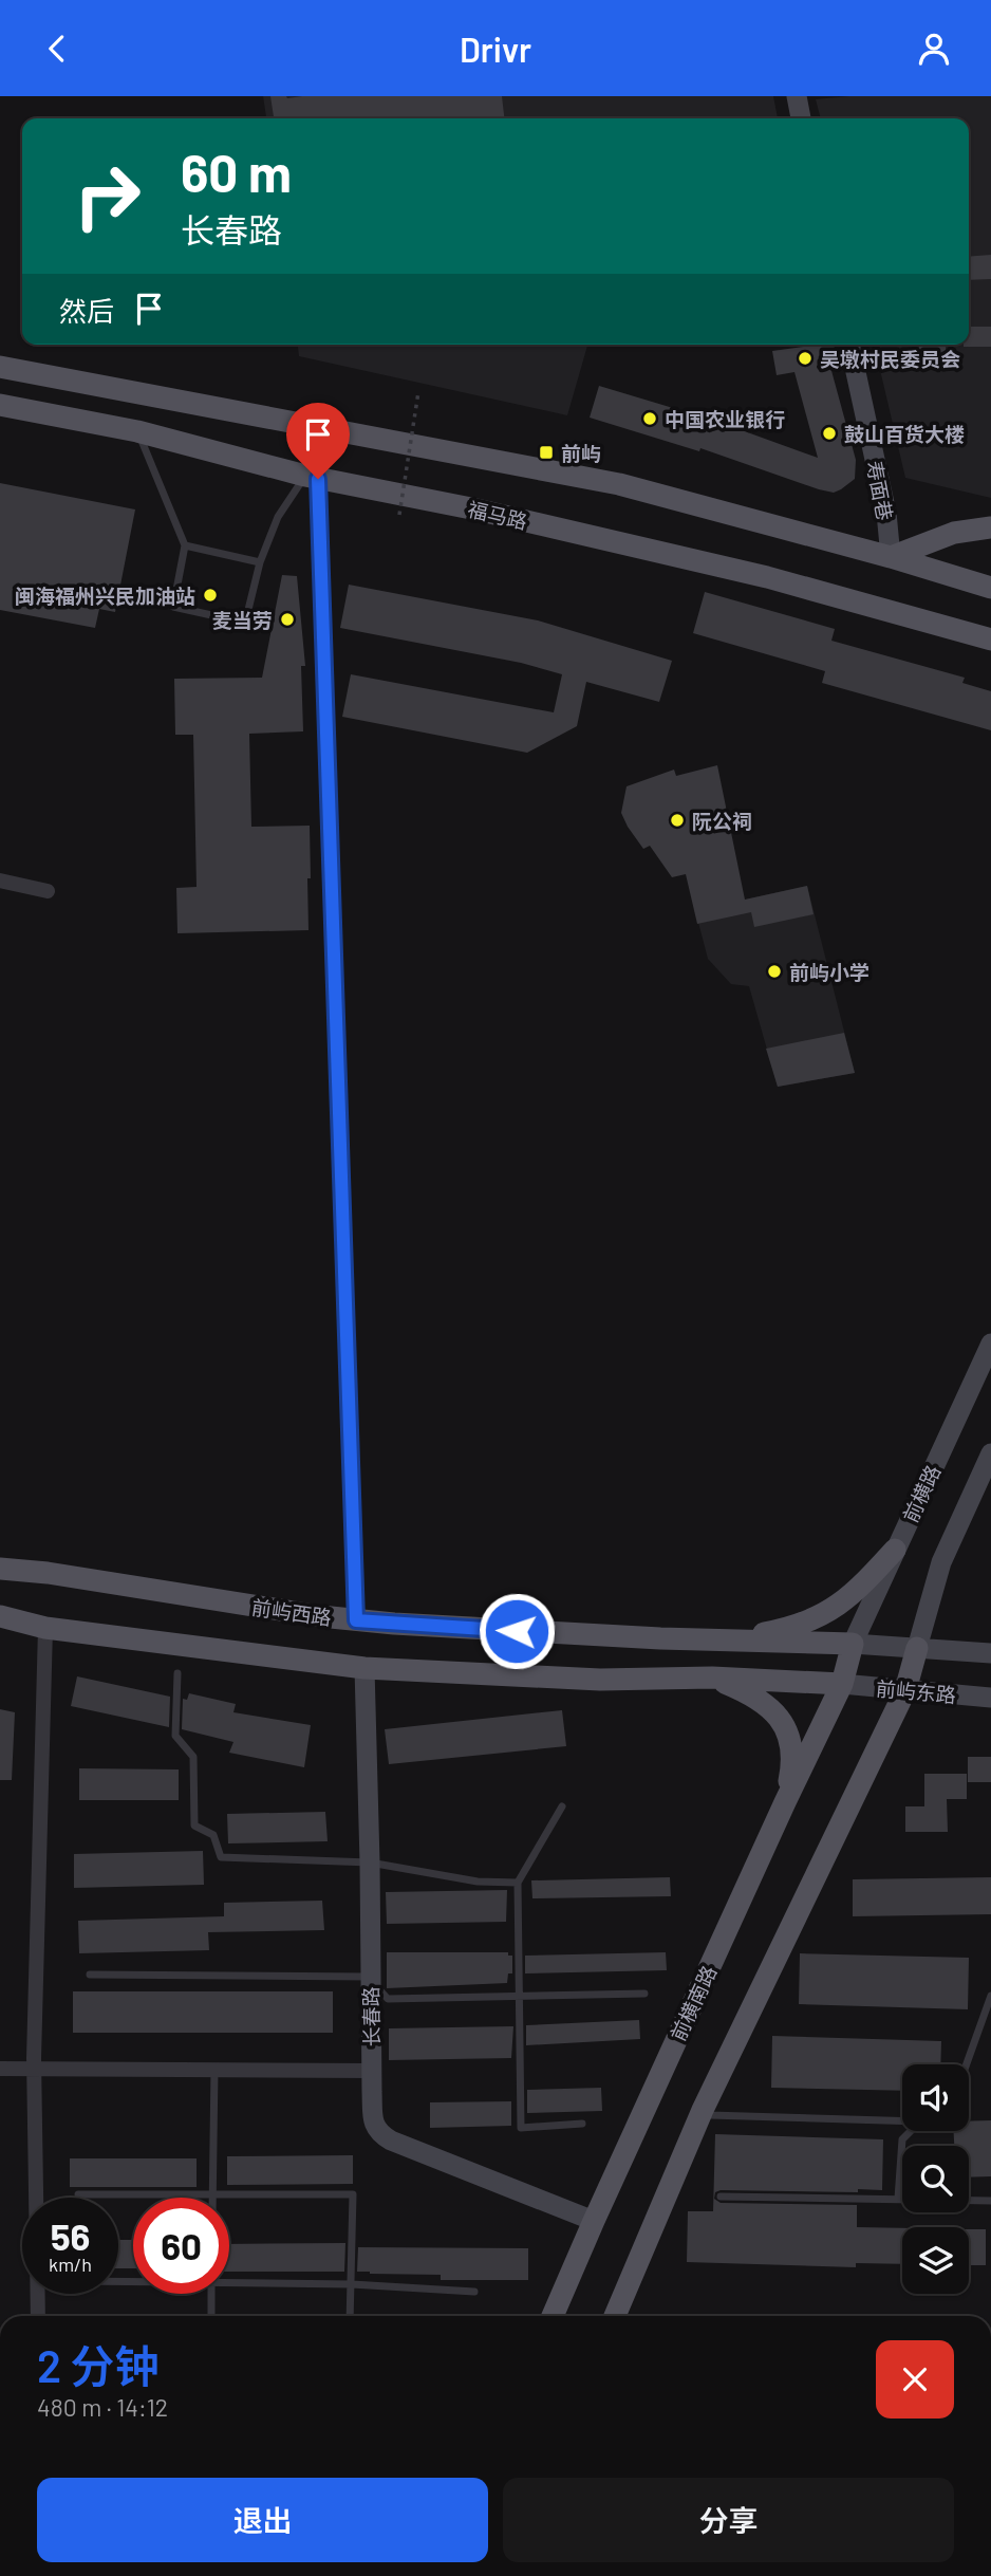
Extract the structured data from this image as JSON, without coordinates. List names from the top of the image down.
{
  "streets": {
    "main road": ["福马路", "前屿西路", "前横南路"],
    "street": [
      "寿面巷",
      "前横路",
      "前屿东路",
      "长春路"
    ]
  },
  "crossings": [
    ["前横路", "前屿西路"],
    ["前横路", "前屿东路"],
    ["前横路", "前横南路"],
    ["前屿西路", "前屿东路"],
    ["前屿西路", "前横南路"],
    ["前屿东路", "前横南路"],
    ["前横南路", "长春路"]
  ],
  "places": {
    "other": [
      "吴墩村民委员会",
      "中国农业银行",
      "鼓山百货大楼",
      "闽海福州兴民加油站",
      "麦当劳",
      "阮公祠",
      "前屿小学"
    ],
    "transit": ["前屿"]
  },
  "page": {
    "header": "Drivr",
    "turn": ["60 m", "长春路"],
    "then": "然后",
    "speed": "56 km/h",
    "limit": "60",
    "heading": ["2 分钟", "480 m · 14:12"],
    "buttons": ["退出", "分享"]
  }
}
